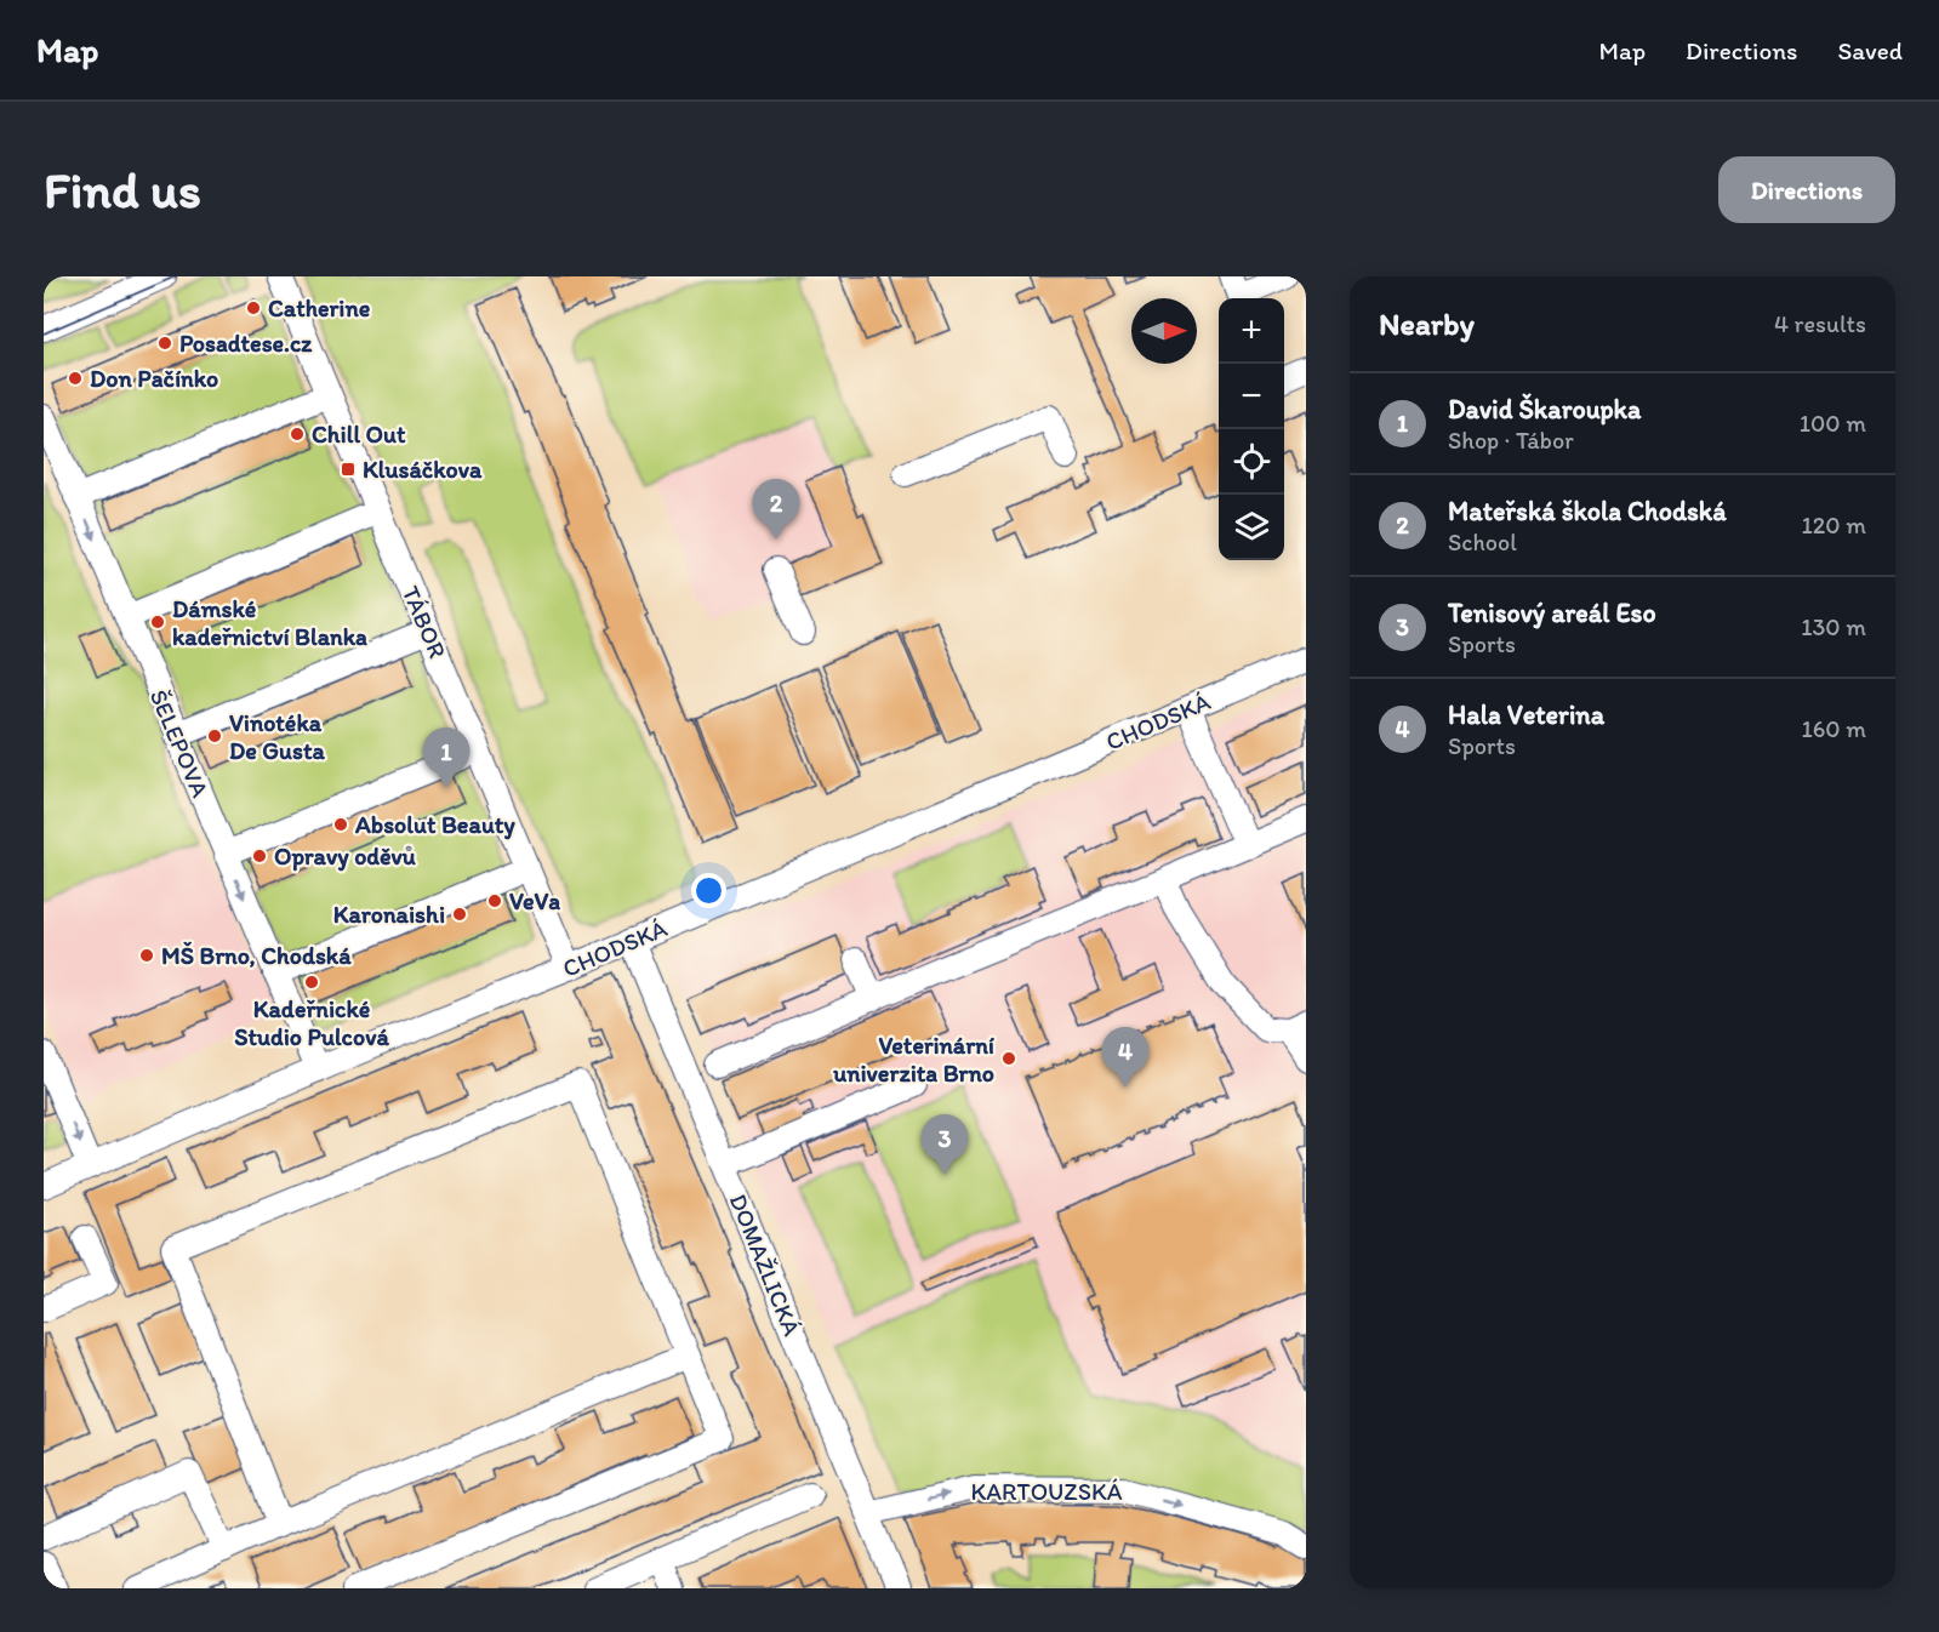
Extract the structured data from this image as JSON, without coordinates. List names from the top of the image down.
{
  "streets": {
    "street": [
      "TÁBOR",
      "CHODSKÁ",
      "ŠELEPOVA",
      "DOMAŽLICKÁ",
      "KARTOUZSKÁ"
    ]
  },
  "crossings": [
    ["TÁBOR", "CHODSKÁ"],
    ["CHODSKÁ", "ŠELEPOVA"],
    ["CHODSKÁ", "DOMAŽLICKÁ"],
    ["DOMAŽLICKÁ", "KARTOUZSKÁ"]
  ],
  "one_way": ["ŠELEPOVA", "KARTOUZSKÁ"],
  "places": {
    "other": [
      "Catherine",
      "Posadtese.cz",
      "Don Pačínko",
      "Chill Out",
      "Dámské kadeřnictví Blanka",
      "Vinotéka De Gusta",
      "Absolut Beauty",
      "Opravy oděvů",
      "VeVa",
      "Karonaishi",
      "MŠ Brno, Chodská",
      "Kadeřnické Studio Pulcová",
      "Veterinární univerzita Brno"
    ],
    "transit": ["Klusáčkova"]
  },
  "north": "right",
  "page": {
    "header": "Map",
    "nav": ["Map", "Directions", "Saved"],
    "buttons": "Directions",
    "title": "Find us",
    "heading": ["Nearby", "4 results"],
    "map_buttons": ["+", "−"],
    "list": [
      {
        "mark": "1",
        "name": "David Škaroupka",
        "note": "Shop · Tábor",
        "value": "100 m"
      },
      {
        "mark": "2",
        "name": "Mateřská škola Chodská",
        "note": "School",
        "value": "120 m"
      },
      {
        "mark": "3",
        "name": "Tenisový areál Eso",
        "note": "Sports",
        "value": "130 m"
      },
      {
        "mark": "4",
        "name": "Hala Veterina",
        "note": "Sports",
        "value": "160 m"
      }
    ],
    "pins": [
      "2",
      "1",
      "4",
      "3"
    ]
  }
}
